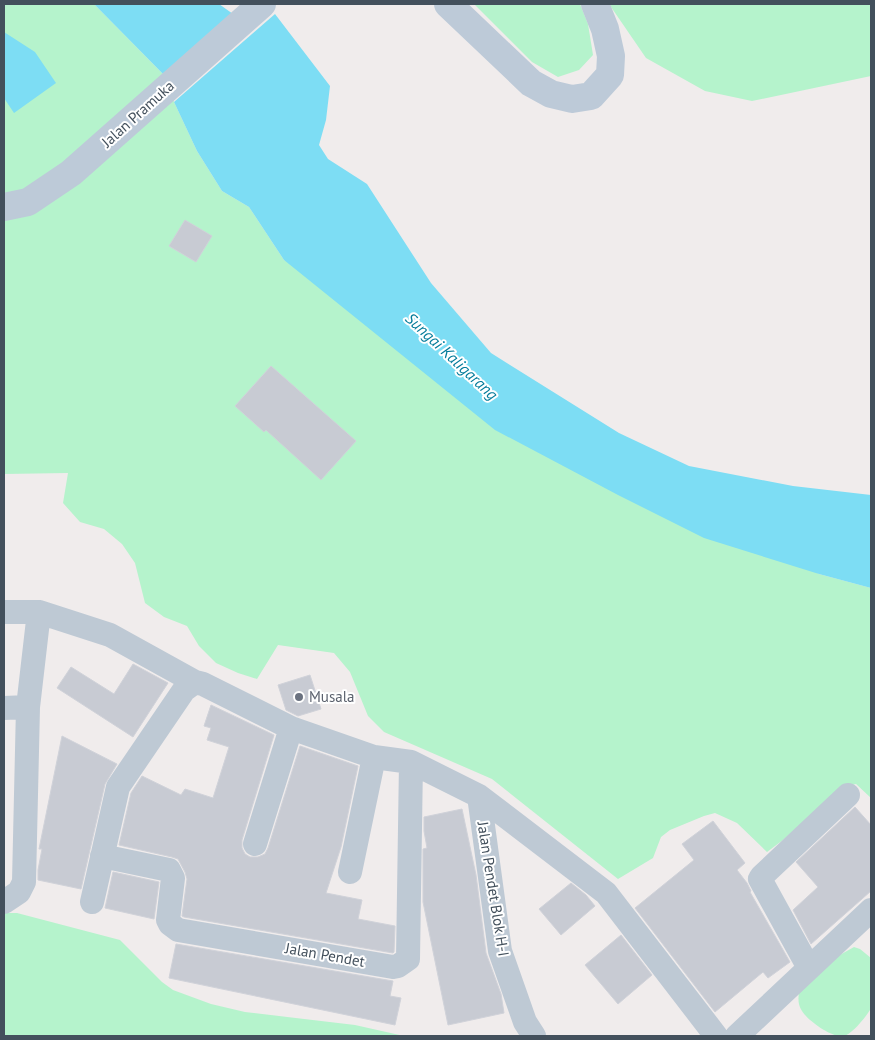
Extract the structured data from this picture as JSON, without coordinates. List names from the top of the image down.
{
  "streets": {
    "main road": ["Jalan Pramuka"],
    "street": ["Jalan Pendet Blok H-I", "Jalan Pendet"]
  },
  "water": ["Sungai Kaligarang"],
  "places": ["Musala"]
}
